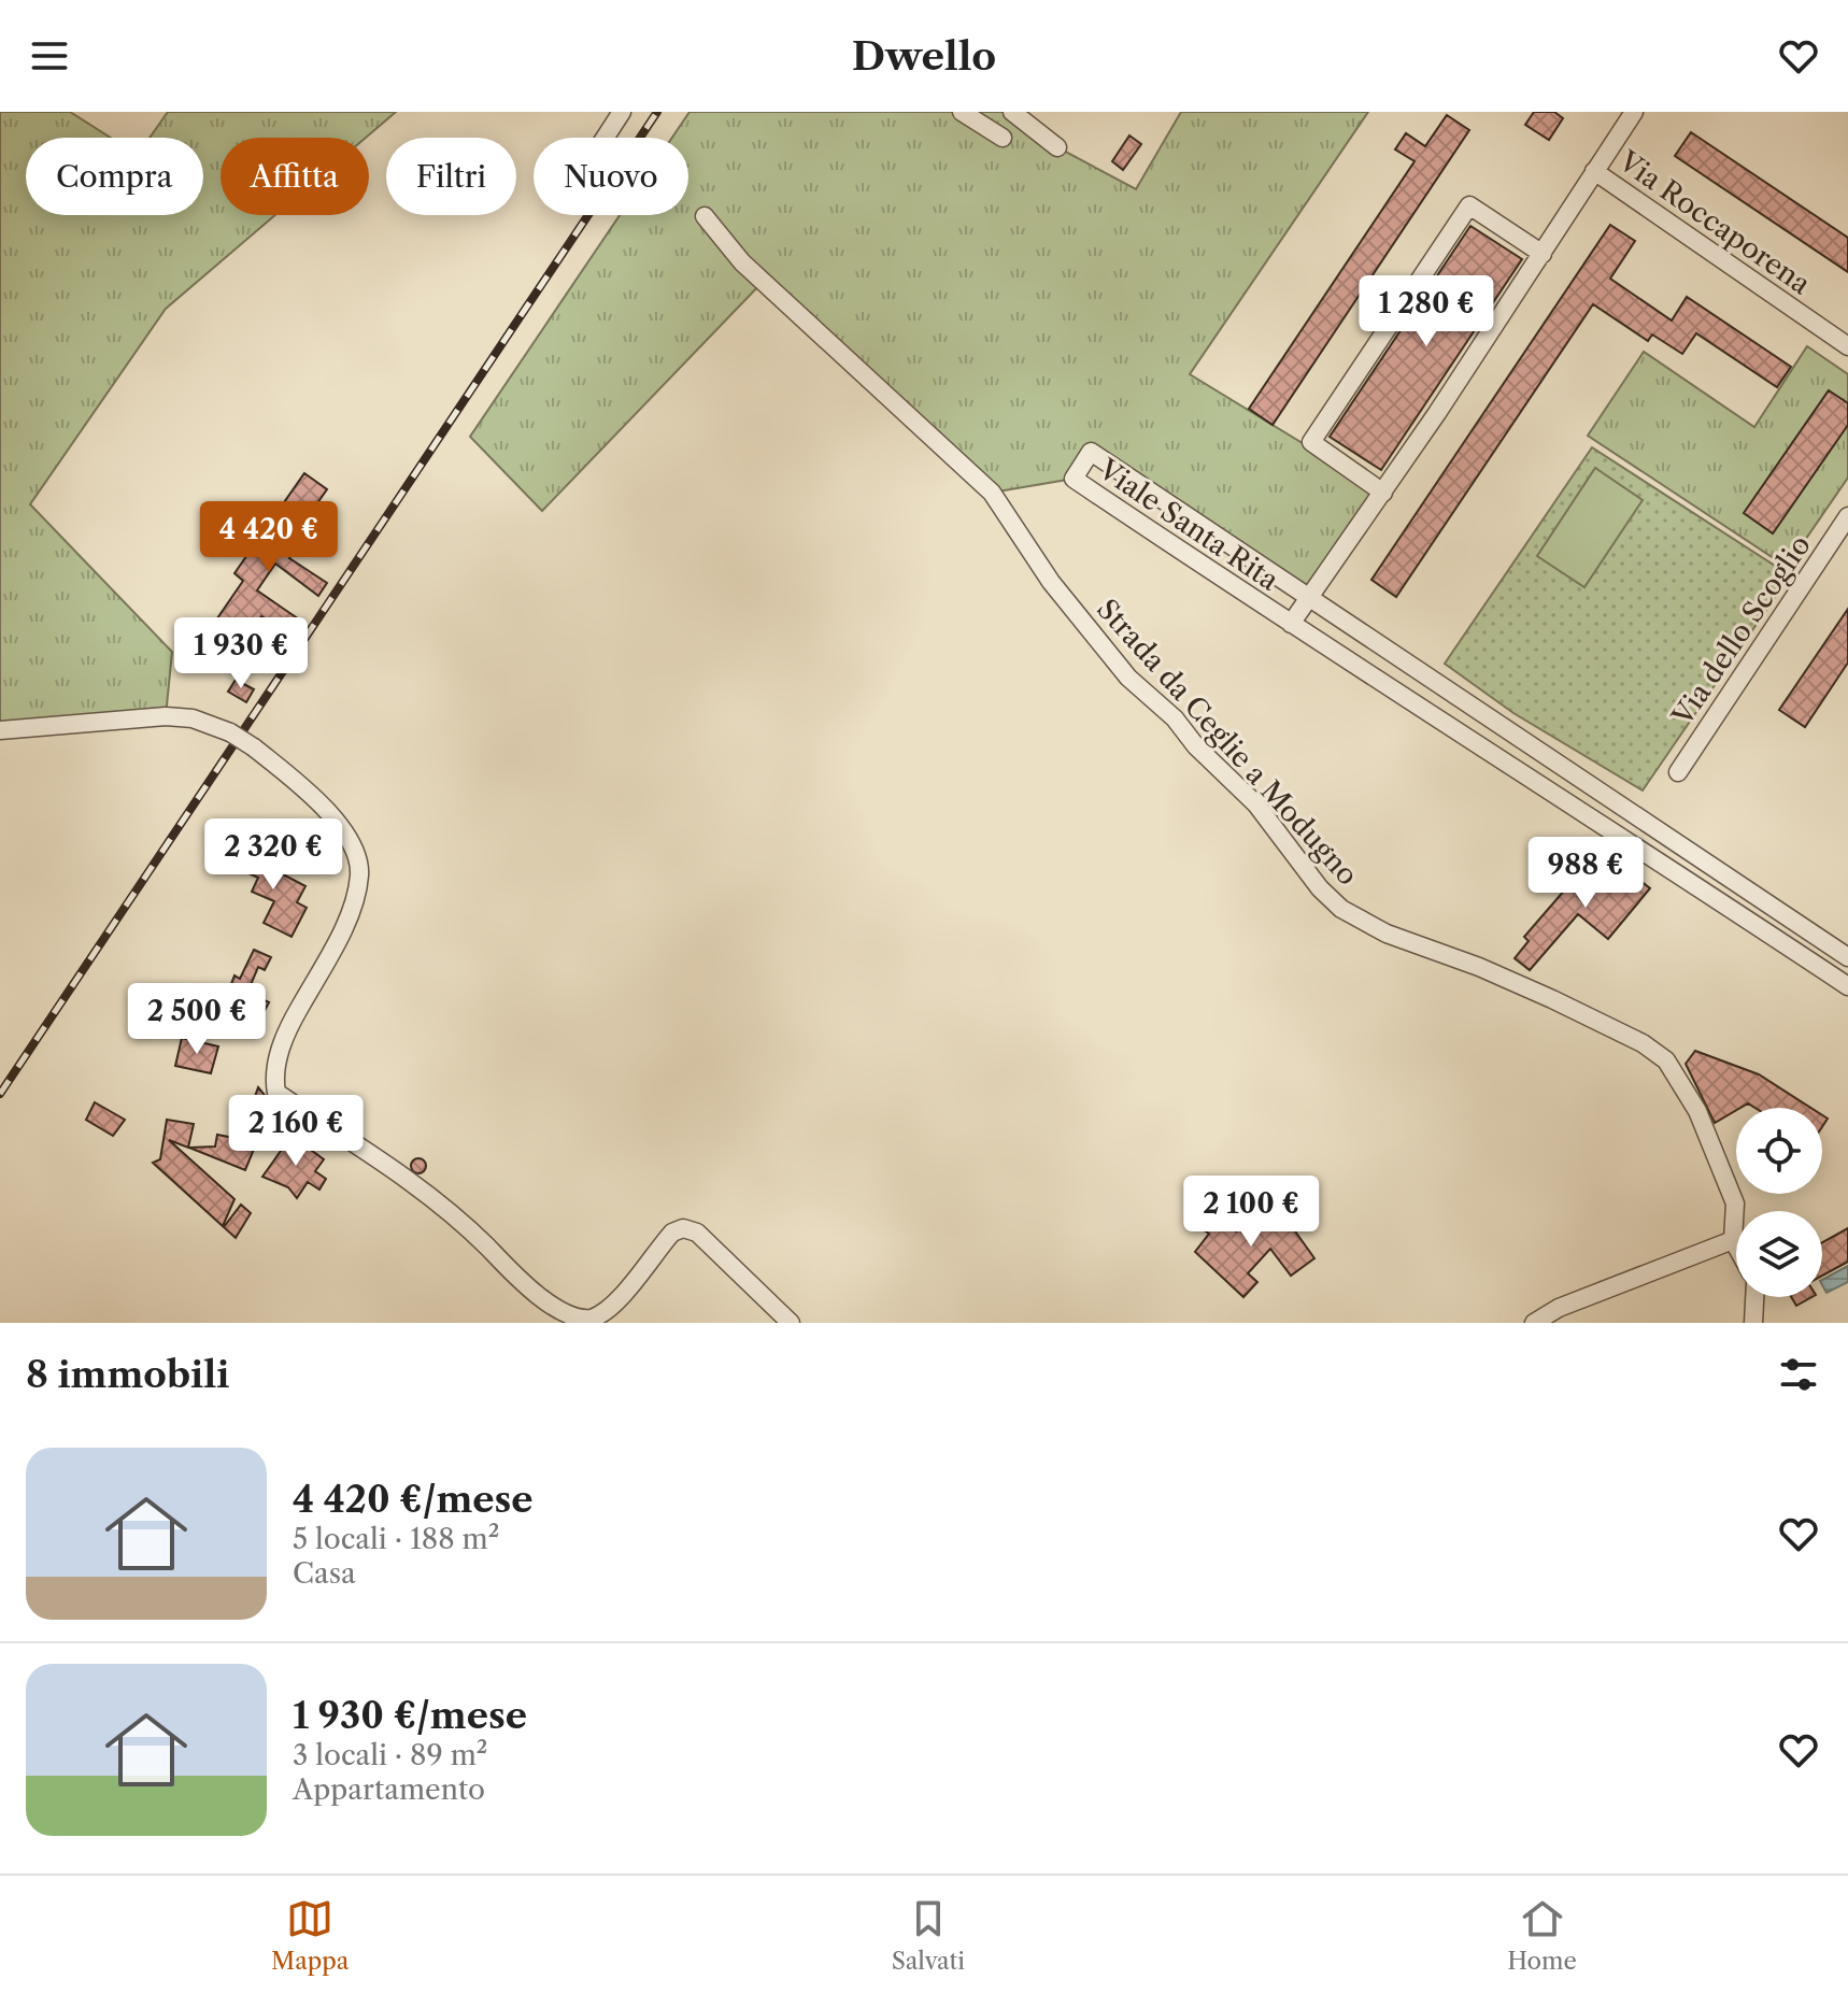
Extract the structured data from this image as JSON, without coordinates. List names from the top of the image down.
{
  "streets": {
    "street": [
      "Via Roccaporena",
      "Viale Santa Rita",
      "Via dello Scoglio",
      "Strada da Ceglie a Modugno"
    ]
  },
  "page": {
    "header": "Dwello",
    "chip": [
      "Compra",
      "Affitta",
      "Filtri",
      "Nuovo"
    ],
    "price": [
      "1 280 €",
      "4 420 €",
      "1 930 €",
      "2 320 €",
      "988 €",
      "2 500 €",
      "2 160 €",
      "2 100 €"
    ],
    "heading": "8 immobili",
    "list": [
      {
        "name": "4 420 €/mese",
        "note": "5 locali · 188 m² · Casa"
      },
      {
        "name": "1 930 €/mese",
        "note": "3 locali · 89 m² · Appartamento"
      }
    ],
    "tabs": ["Mappa", "Salvati", "Home"]
  }
}
